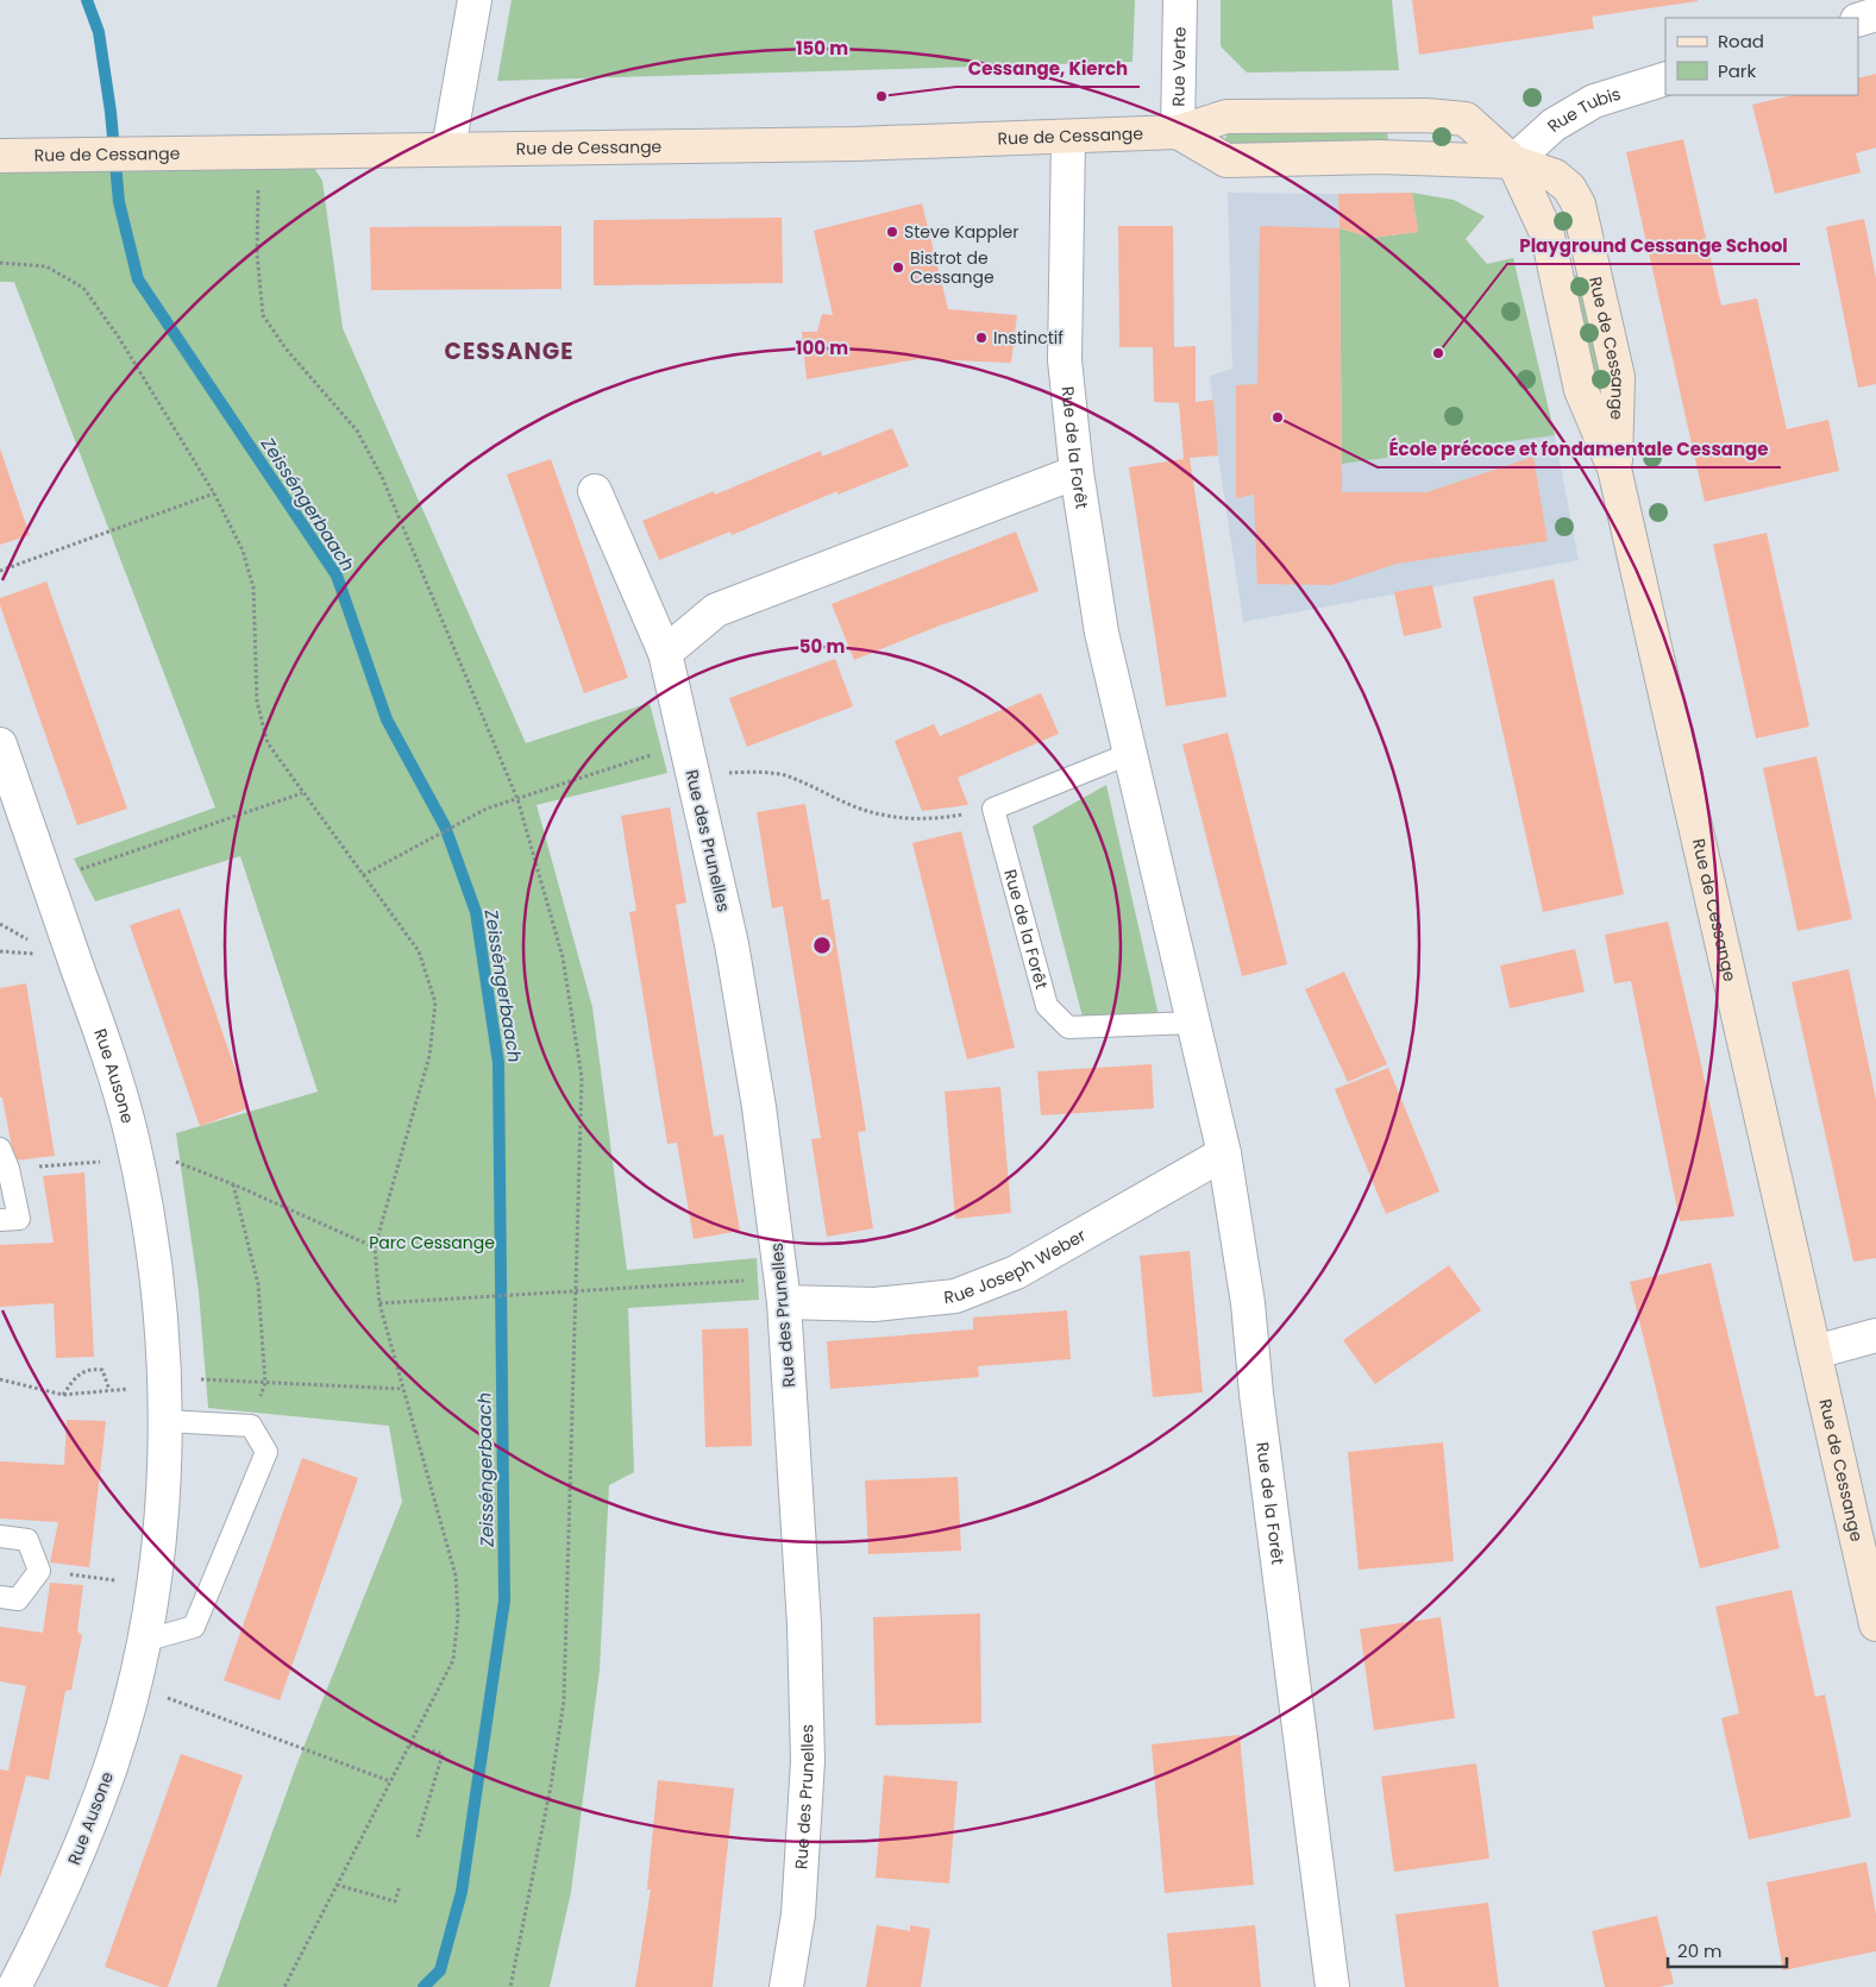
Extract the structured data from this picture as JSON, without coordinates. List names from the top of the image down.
{
  "streets": {
    "main road": ["Rue de Cessange"],
    "street": [
      "Rue Verte",
      "Rue Tubis",
      "Rue de la Forêt",
      "Rue des Prunelles",
      "Rue Ausone",
      "Rue Joseph Weber"
    ]
  },
  "crossings": [
    ["Rue Verte", "Rue de Cessange"],
    ["Rue Tubis", "Rue de Cessange"],
    ["Rue de Cessange", "Rue de la Forêt"],
    ["Rue de la Forêt", "Rue Joseph Weber"],
    ["Rue des Prunelles", "Rue Joseph Weber"]
  ],
  "districts": ["CESSANGE"],
  "water": ["Zeisséngerbaach"],
  "parks": ["Parc Cessange"],
  "places": [
    "Cessange, Kierch",
    "Steve Kappler",
    "Bistrot de Cessange",
    "Instinctif",
    "Playground Cessange School",
    "École précoce et fondamentale Cessange"
  ],
  "legend": ["Road", "Park"],
  "scale_bar": "20 m",
  "rings": ["150 m", "100 m", "50 m"]
}
